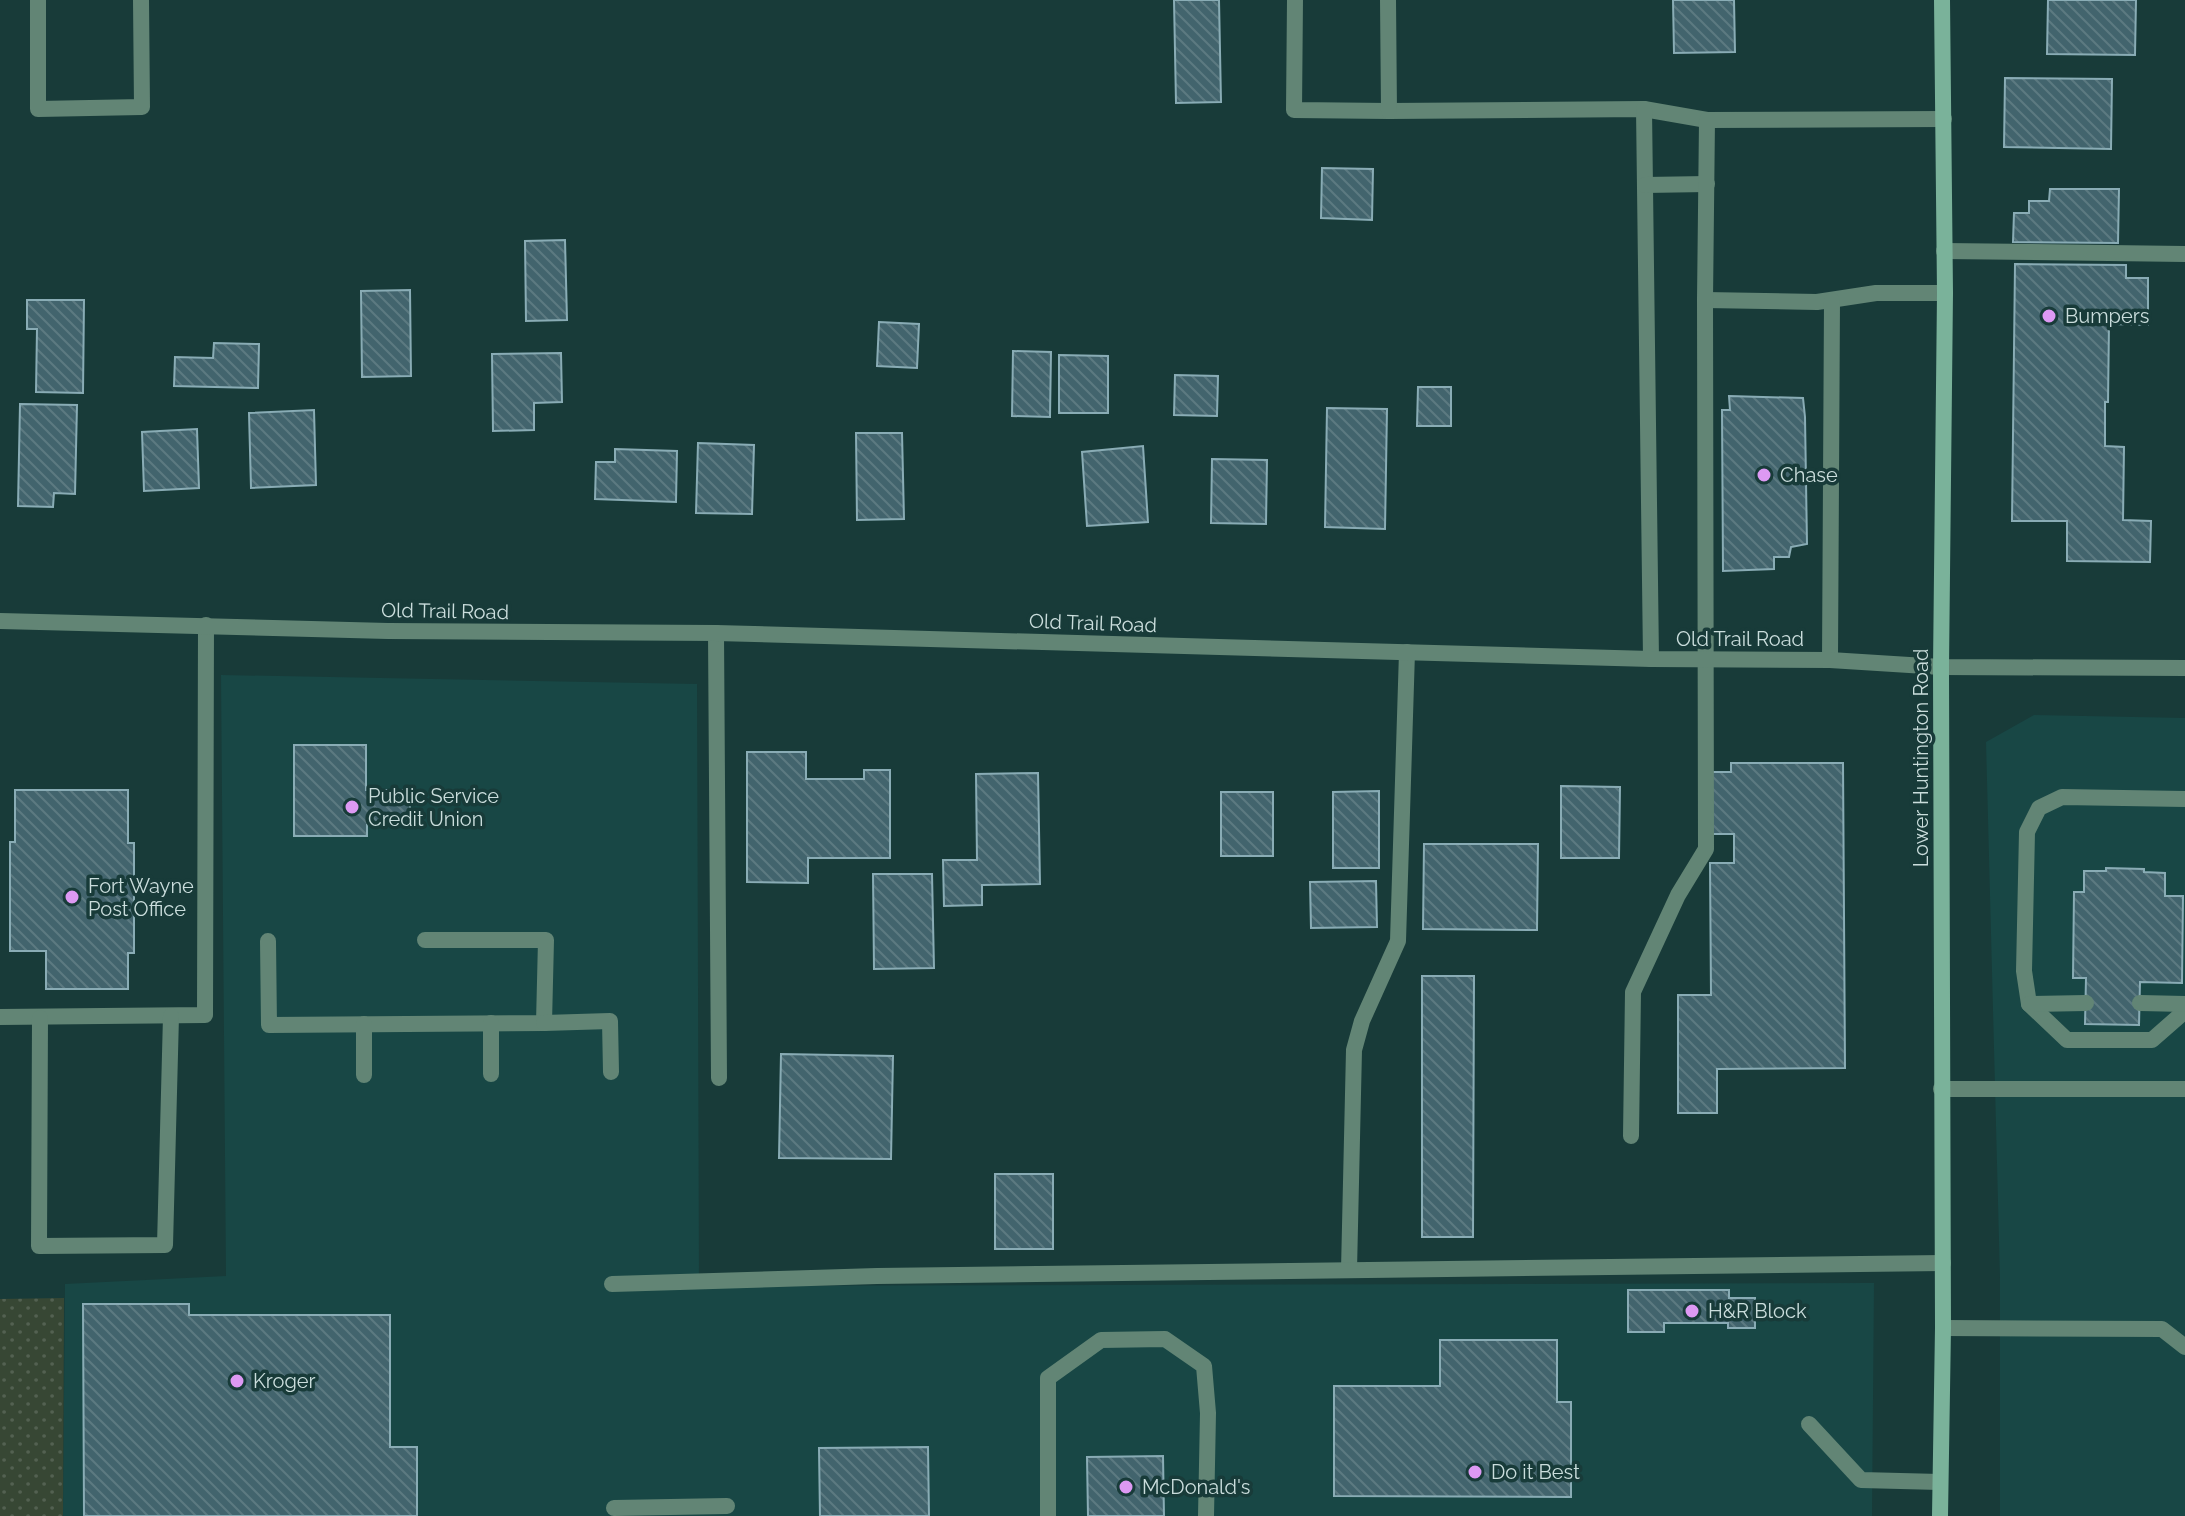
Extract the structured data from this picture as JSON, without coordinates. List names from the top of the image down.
{
  "streets": {
    "main road": ["Lower Huntington Road"],
    "street": ["Old Trail Road"]
  },
  "crossings": [
    ["Old Trail Road", "Lower Huntington Road"]
  ],
  "places": [
    "Bumpers",
    "Chase",
    "Public Service Credit Union",
    "Fort Wayne Post Office",
    "H&R Block",
    "Kroger",
    "Do it Best",
    "McDonald's"
  ]
}
